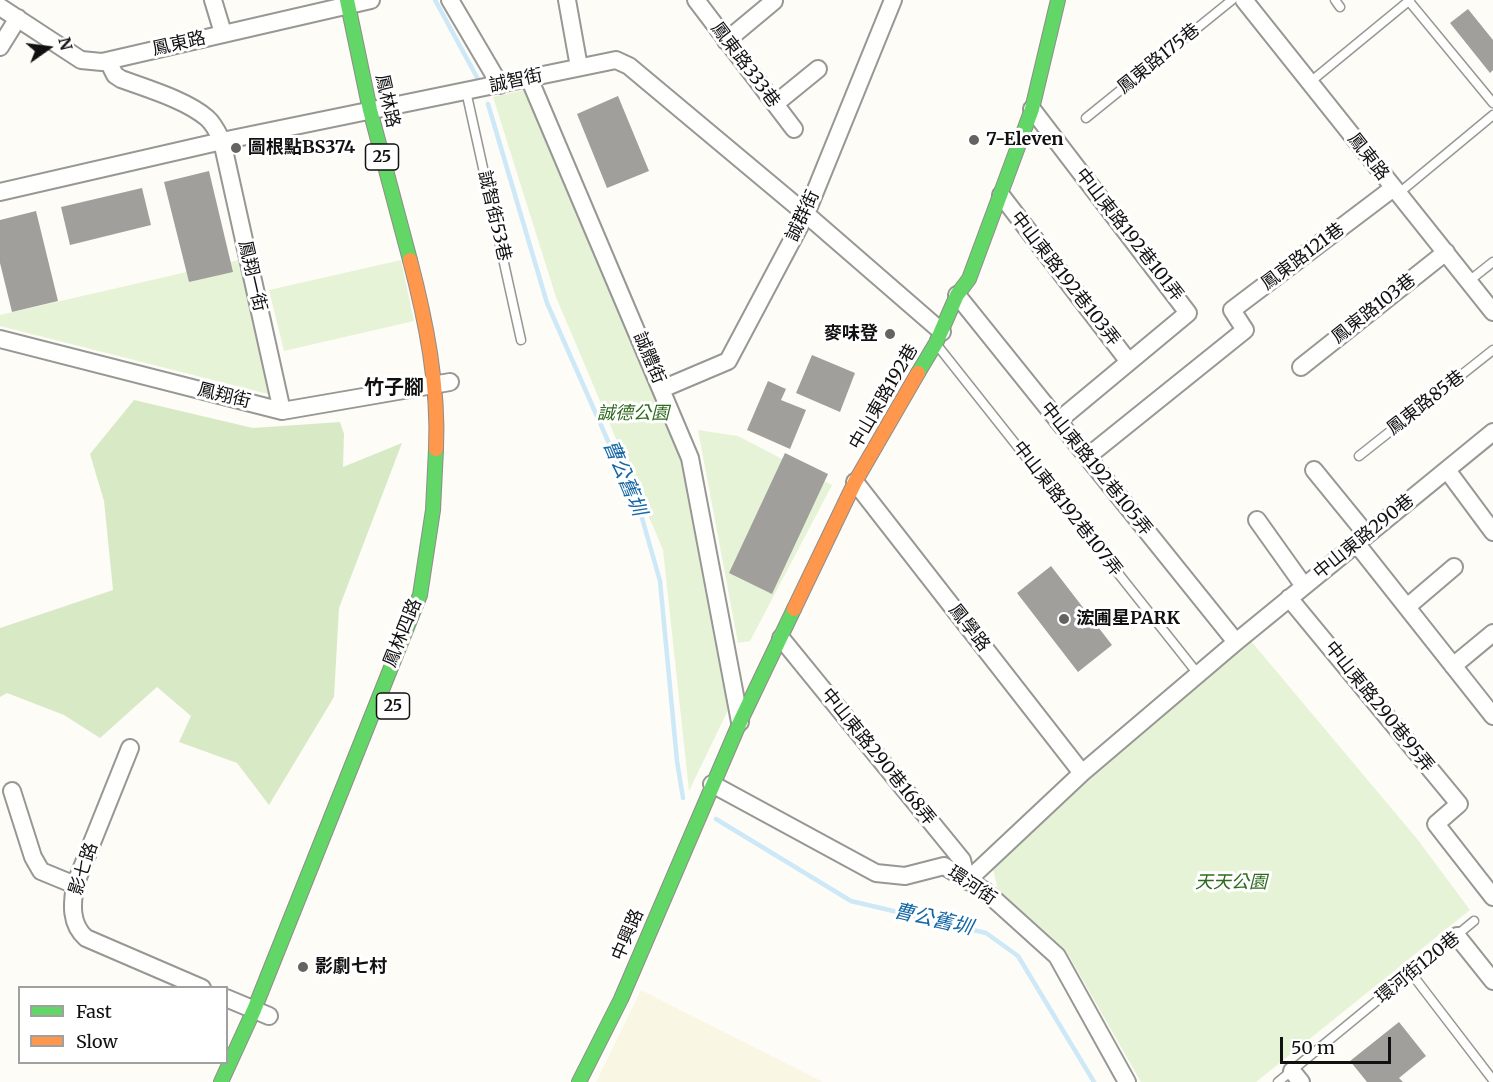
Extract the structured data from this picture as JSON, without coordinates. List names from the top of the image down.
{
  "streets": {
    "street": [
      "鳳東路",
      "鳳東路333巷",
      "誠智街",
      "鳳林路",
      "25",
      "誠群街",
      "中山東路192巷101弄",
      "鳳東路121巷",
      "鳳翔一街",
      "中山東路192巷103弄",
      "鳳東路103巷",
      "誠體街",
      "鳳翔街",
      "中山東路192巷",
      "中山東路192巷105弄",
      "中山東路290巷",
      "鳳學路",
      "鳳林四路",
      "中山東路290巷95弄",
      "中山東路290巷168弄",
      "影七路",
      "環河街",
      "中興路"
    ],
    "lane": [
      "鳳東路175巷",
      "誠智街53巷",
      "鳳東路85巷",
      "中山東路192巷107弄",
      "環河街120巷"
    ]
  },
  "crossings": [
    ["鳳東路", "鳳林路"],
    ["鳳東路", "鳳東路121巷"],
    ["鳳東路", "鳳東路103巷"],
    ["誠智街", "鳳林路"],
    ["誠智街", "誠智街53巷"],
    ["誠智街", "誠群街"],
    ["誠智街", "鳳翔一街"],
    ["誠智街", "誠體街"],
    ["誠智街", "中山東路192巷"],
    ["誠智街", "中山東路192巷107弄"],
    ["鳳林路", "鳳林四路"],
    ["誠群街", "誠體街"],
    ["中山東路192巷101弄", "中山東路192巷103弄"],
    ["中山東路192巷101弄", "中山東路192巷"],
    ["中山東路192巷101弄", "中山東路192巷105弄"],
    ["鳳東路121巷", "中山東路192巷105弄"],
    ["鳳翔一街", "鳳翔街"],
    ["中山東路192巷103弄", "中山東路192巷"],
    ["誠體街", "中山東路192巷"],
    ["鳳翔街", "鳳林四路"],
    ["中山東路192巷", "中山東路192巷105弄"],
    ["中山東路192巷", "中山東路192巷107弄"],
    ["中山東路192巷", "鳳學路"],
    ["中山東路192巷", "中山東路290巷168弄"],
    ["中山東路192巷", "環河街"],
    ["中山東路192巷", "中興路"],
    ["中山東路192巷105弄", "中山東路290巷"],
    ["中山東路192巷107弄", "中山東路290巷"],
    ["中山東路290巷", "鳳學路"],
    ["中山東路290巷", "中山東路290巷95弄"],
    ["中山東路290巷", "中山東路290巷168弄"],
    ["中山東路290巷", "環河街"],
    ["中山東路290巷168弄", "環河街"],
    ["環河街", "中興路"]
  ],
  "districts": ["竹子腳"],
  "water": ["曹公舊圳"],
  "parks": ["誠德公園", "天天公園"],
  "places": [
    "7-Eleven",
    "圖根點BS374",
    "麥味登",
    "浤圃星PARK",
    "影劇七村"
  ],
  "legend": ["Fast", "Slow"],
  "scale_bar": "50 m",
  "north": "right"
}
